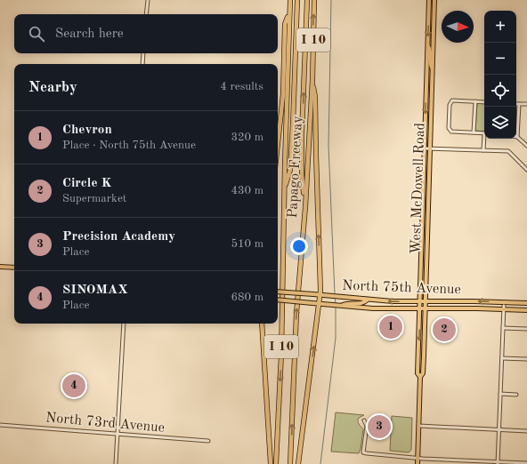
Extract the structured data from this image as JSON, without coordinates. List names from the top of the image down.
{
  "streets": {
    "highway": ["I 10", "Papago Freeway"],
    "main road": ["West McDowell Road", "North 75th Avenue"],
    "street": ["North 73rd Avenue"]
  },
  "crossings": [
    ["West McDowell Road", "North 75th Avenue"]
  ],
  "north": "right",
  "page": {
    "map_buttons": ["+", "−"],
    "search": "Search here",
    "heading": ["Nearby", "4 results"],
    "list": [
      {
        "mark": "1",
        "name": "Chevron",
        "note": "Place · North 75th Avenue",
        "value": "320 m"
      },
      {
        "mark": "2",
        "name": "Circle K",
        "note": "Supermarket",
        "value": "430 m"
      },
      {
        "mark": "3",
        "name": "Precision Academy",
        "note": "Place",
        "value": "510 m"
      },
      {
        "mark": "4",
        "name": "SINOMAX",
        "note": "Place",
        "value": "680 m"
      }
    ],
    "pins": [
      "1",
      "2",
      "4",
      "3"
    ]
  }
}
